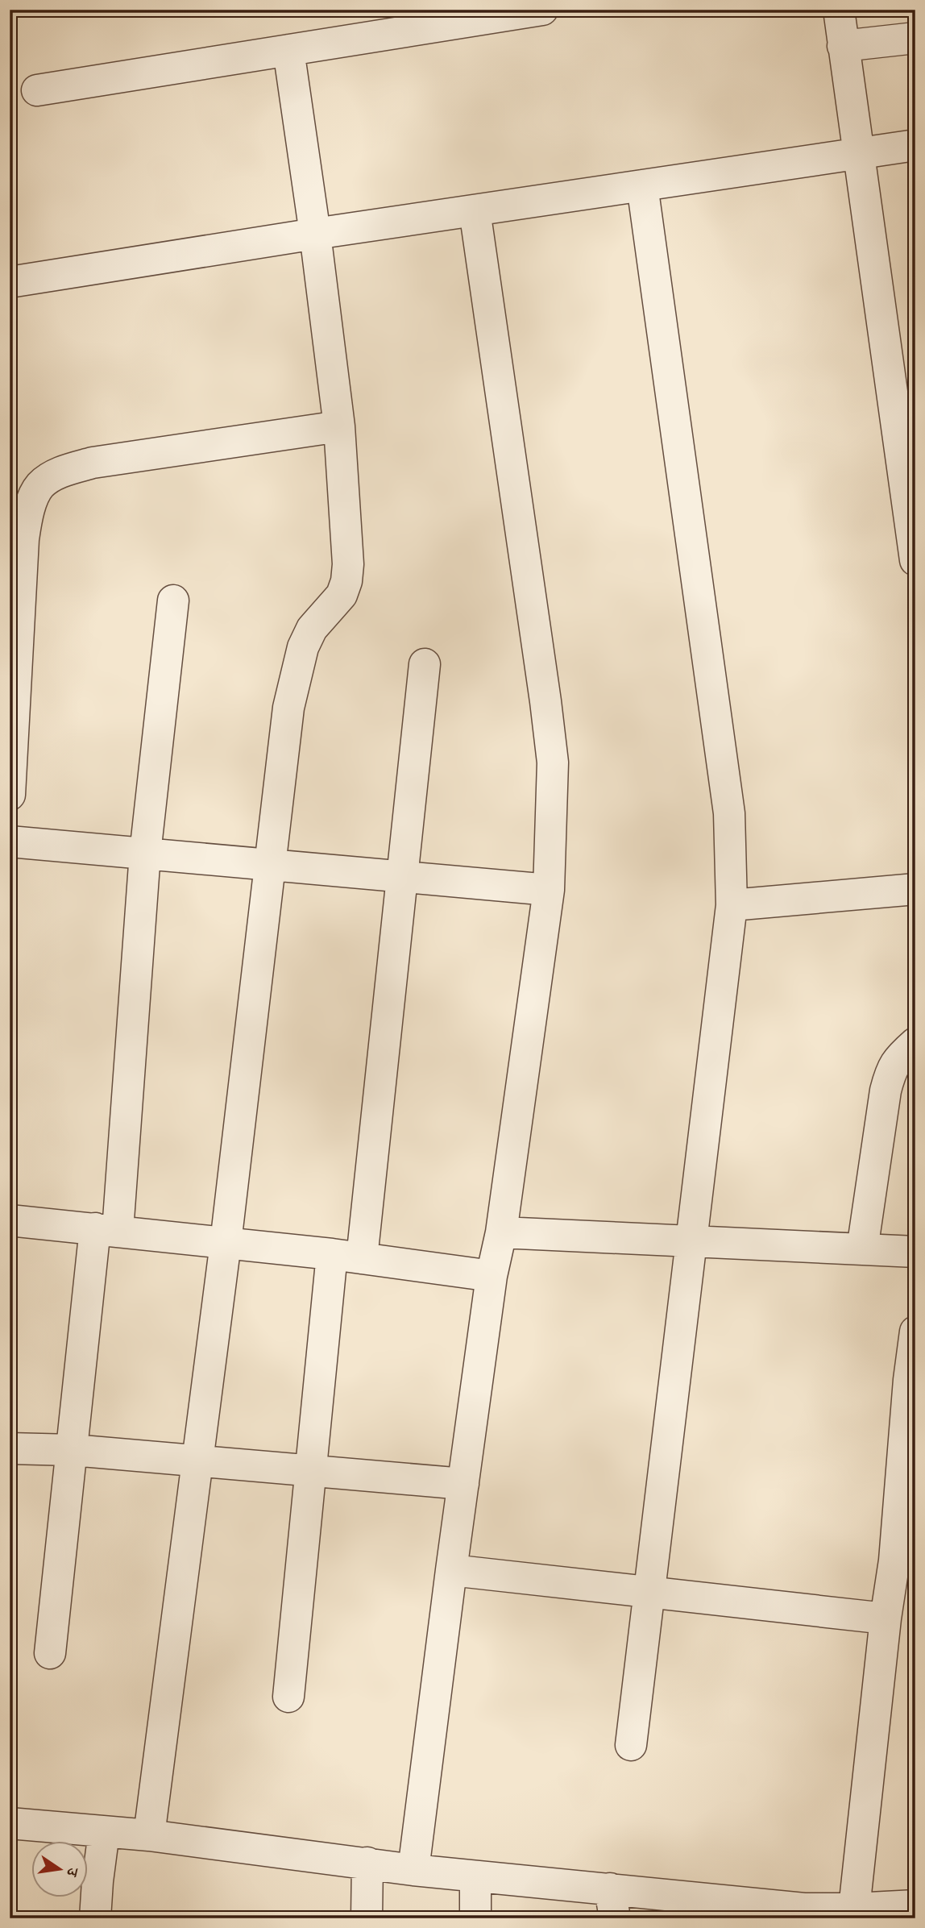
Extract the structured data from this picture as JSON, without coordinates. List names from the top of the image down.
{
  "north": "right"
}
